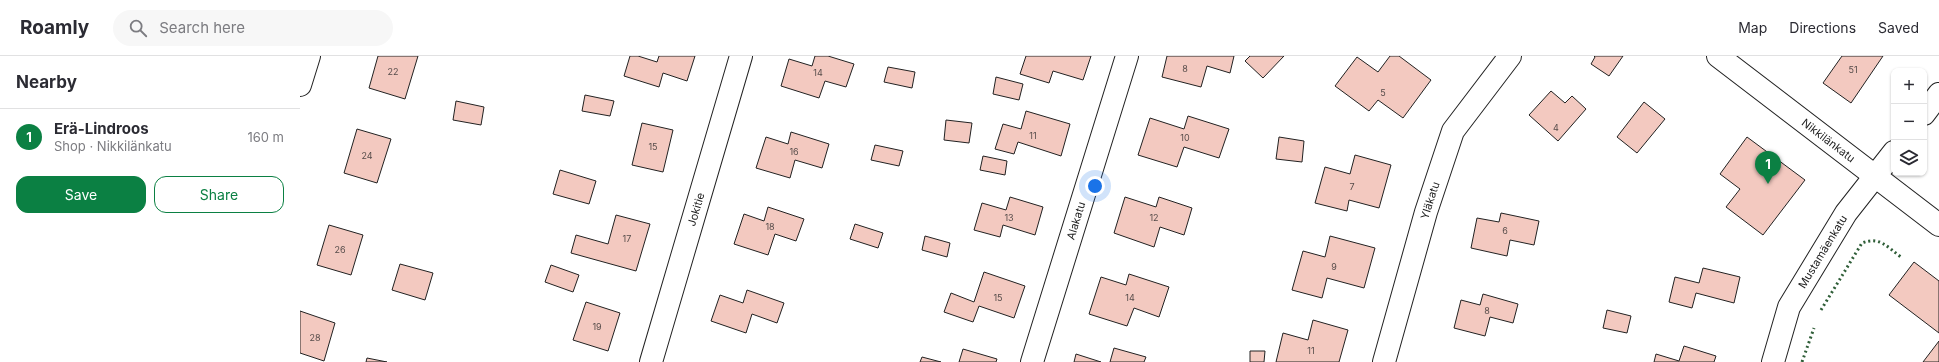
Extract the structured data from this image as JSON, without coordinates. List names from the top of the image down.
{
  "streets": {
    "street": [
      "Nikkilänkatu",
      "Yläkatu",
      "Jokitie",
      "Alakatu",
      "Mustamäenkatu"
    ]
  },
  "crossings": [
    ["Nikkilänkatu", "Mustamäenkatu"]
  ],
  "house_numbers": [
    "8",
    "51",
    "22",
    "14",
    "5",
    "4",
    "11",
    "10",
    "15",
    "16",
    "24",
    "7",
    "13",
    "12",
    "18",
    "6",
    "17",
    "26",
    "9",
    "15",
    "14",
    "8",
    "19",
    "28",
    "11"
  ],
  "page": {
    "header": "Roamly",
    "search": "Search here",
    "nav": ["Map", "Directions", "Saved"],
    "heading": "Nearby",
    "map_buttons": ["+", "−"],
    "list": [
      {
        "mark": "1",
        "name": "Erä-Lindroos",
        "note": "Shop · Nikkilänkatu",
        "value": "160 m"
      }
    ],
    "pins": "1",
    "buttons": ["Save", "Share"]
  }
}
